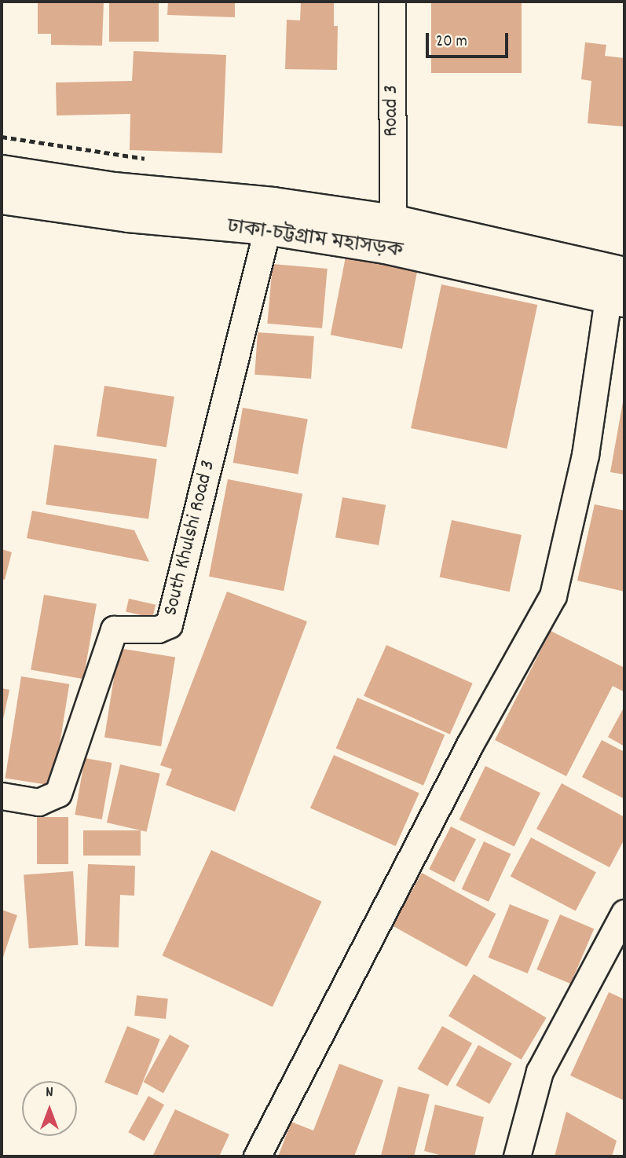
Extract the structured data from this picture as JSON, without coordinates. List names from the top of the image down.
{
  "streets": {
    "highway": ["ঢাকা-চট্টগ্রাম মহাসড়ক"],
    "street": ["Road 3", "South Khulshi Road 3"]
  },
  "crossings": [
    ["Road 3", "ঢাকা-চট্টগ্রাম মহাসড়ক"],
    ["ঢাকা-চট্টগ্রাম মহাসড়ক", "South Khulshi Road 3"]
  ],
  "scale_bar": "20 m",
  "north": "top"
}
